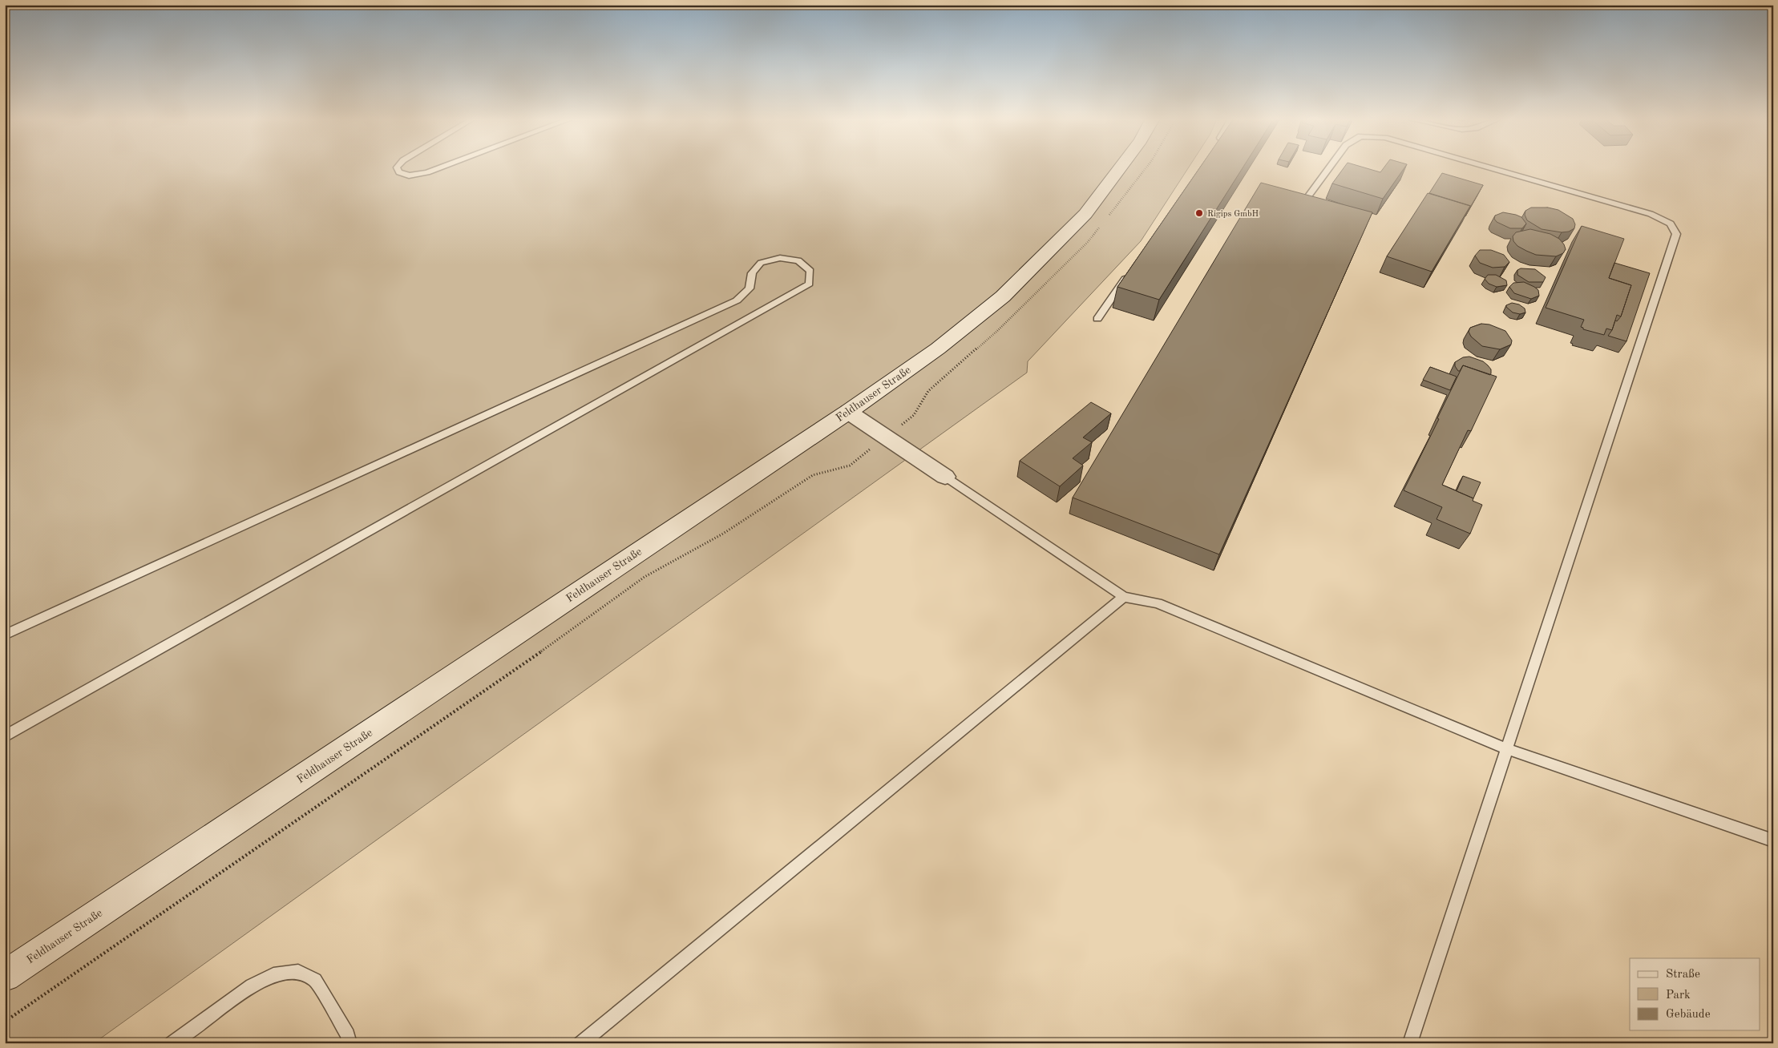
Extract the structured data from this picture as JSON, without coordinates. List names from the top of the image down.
{
  "streets": {
    "street": ["Feldhauser Straße"]
  },
  "places": ["Rigips GmbH"],
  "legend": ["Straße", "Park", "Gebäude"]
}
